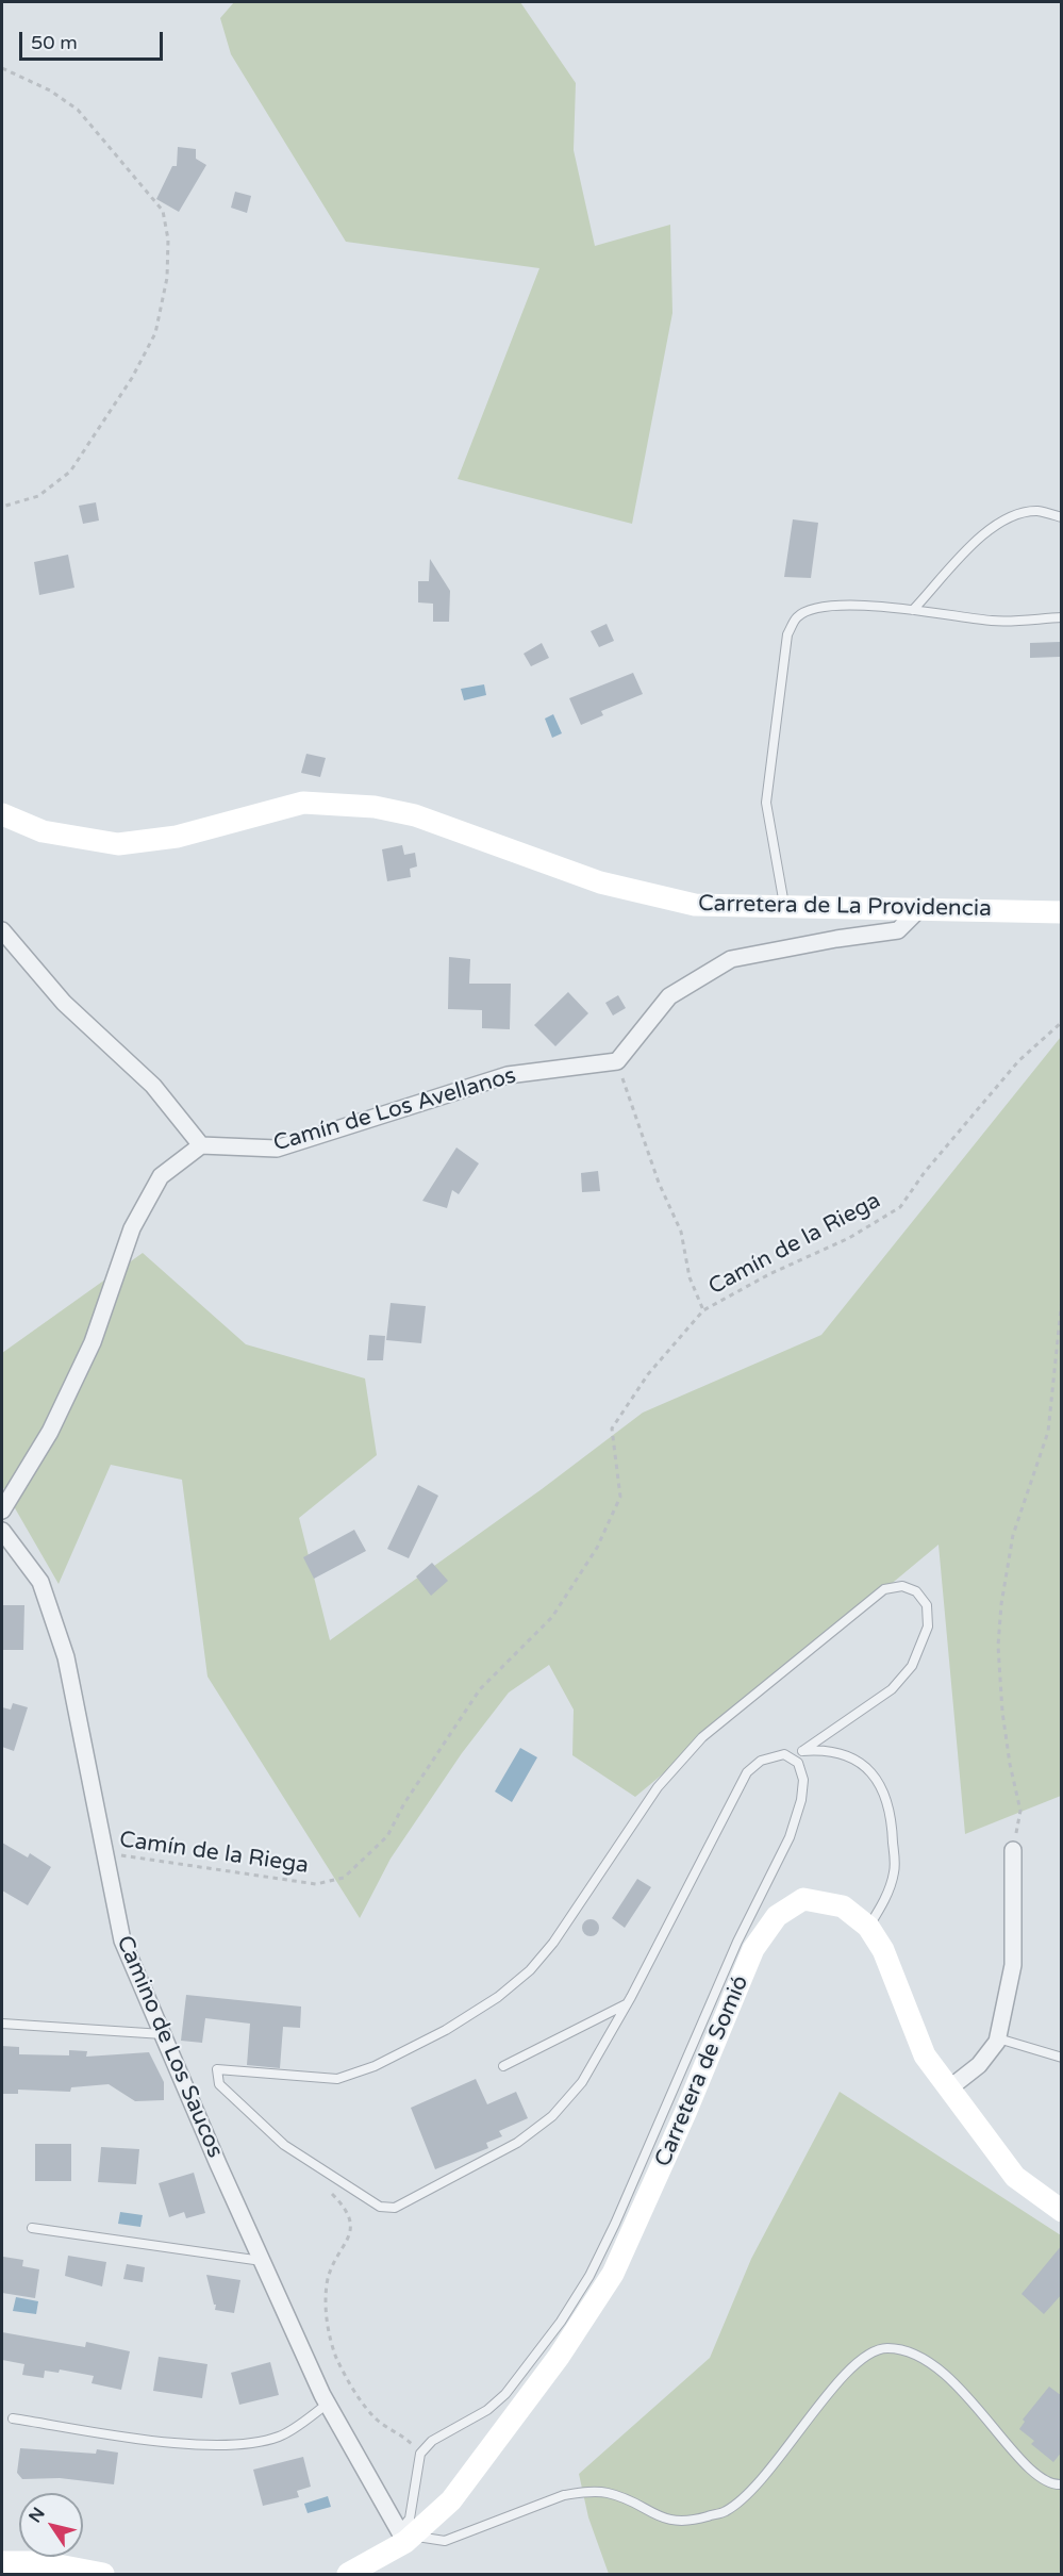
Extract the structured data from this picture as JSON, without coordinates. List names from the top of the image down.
{
  "streets": {
    "street": [
      "Carretera de La Providencia",
      "Camín de Los Avellanos",
      "Camino de Los Saucos",
      "Carretera de Somió"
    ],
    "path": ["Camín de la Riega"]
  },
  "crossings": [
    ["Camín de la Riega", "Camino de Los Saucos"],
    ["Camino de Los Saucos", "Carretera de Somió"]
  ],
  "scale_bar": "50 m",
  "north": "top left"
}
